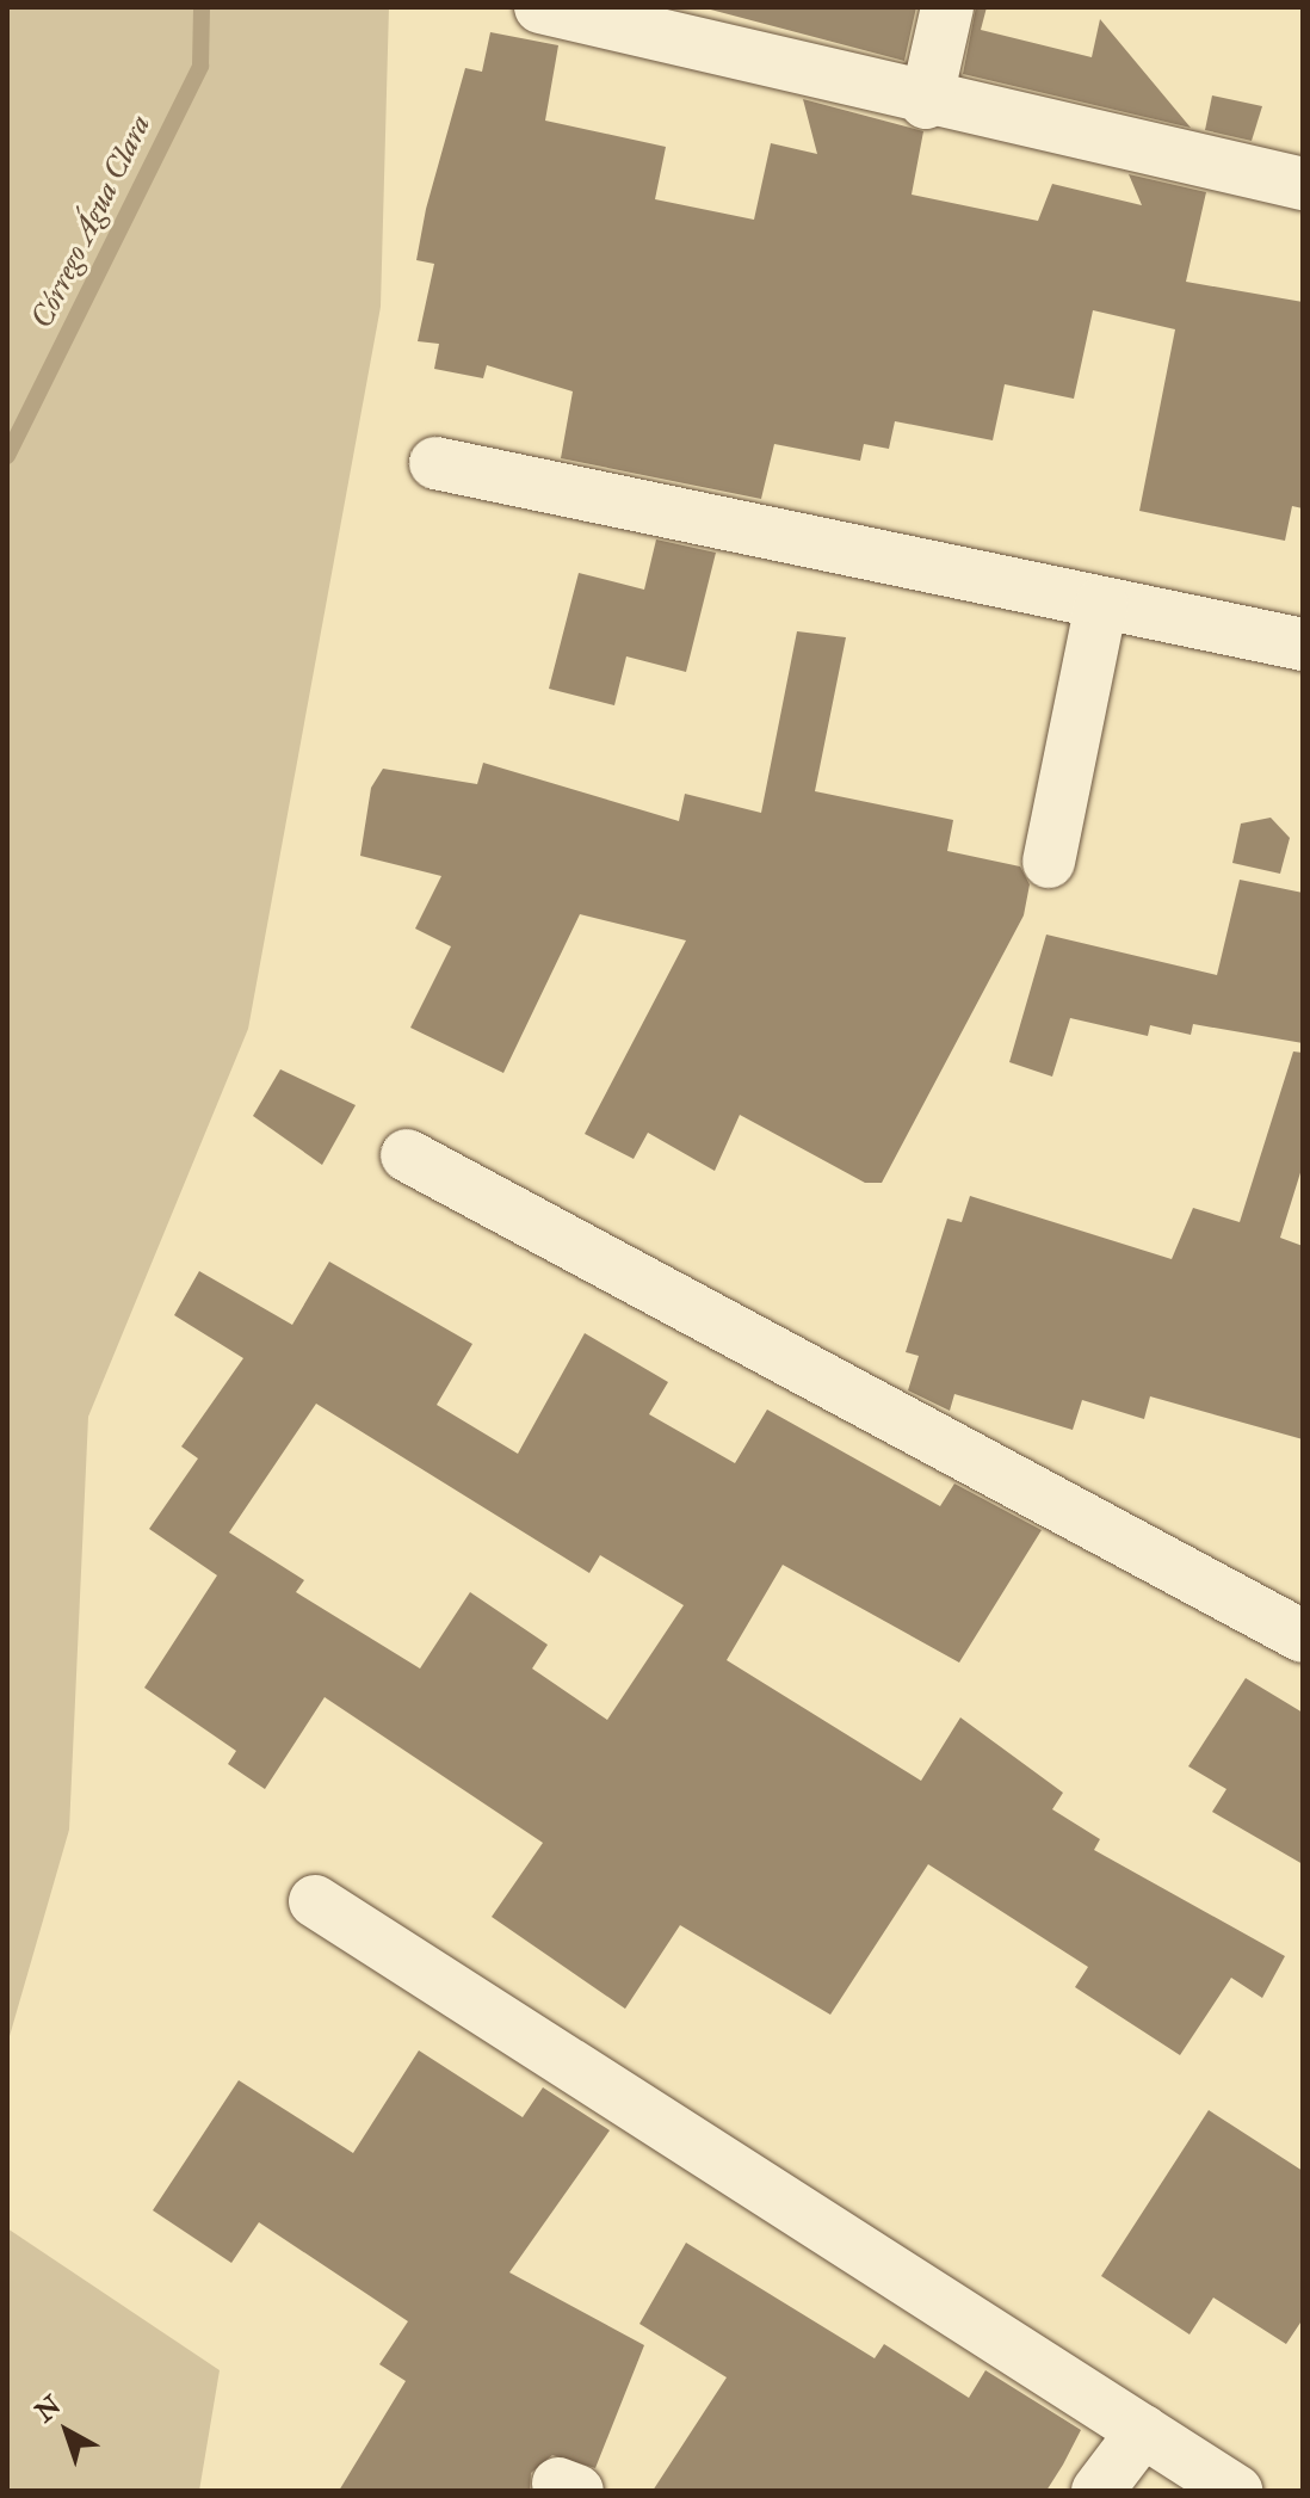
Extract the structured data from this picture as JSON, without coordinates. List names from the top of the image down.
{
  "water": ["Córrego Água Clara"],
  "north": "top left"
}
